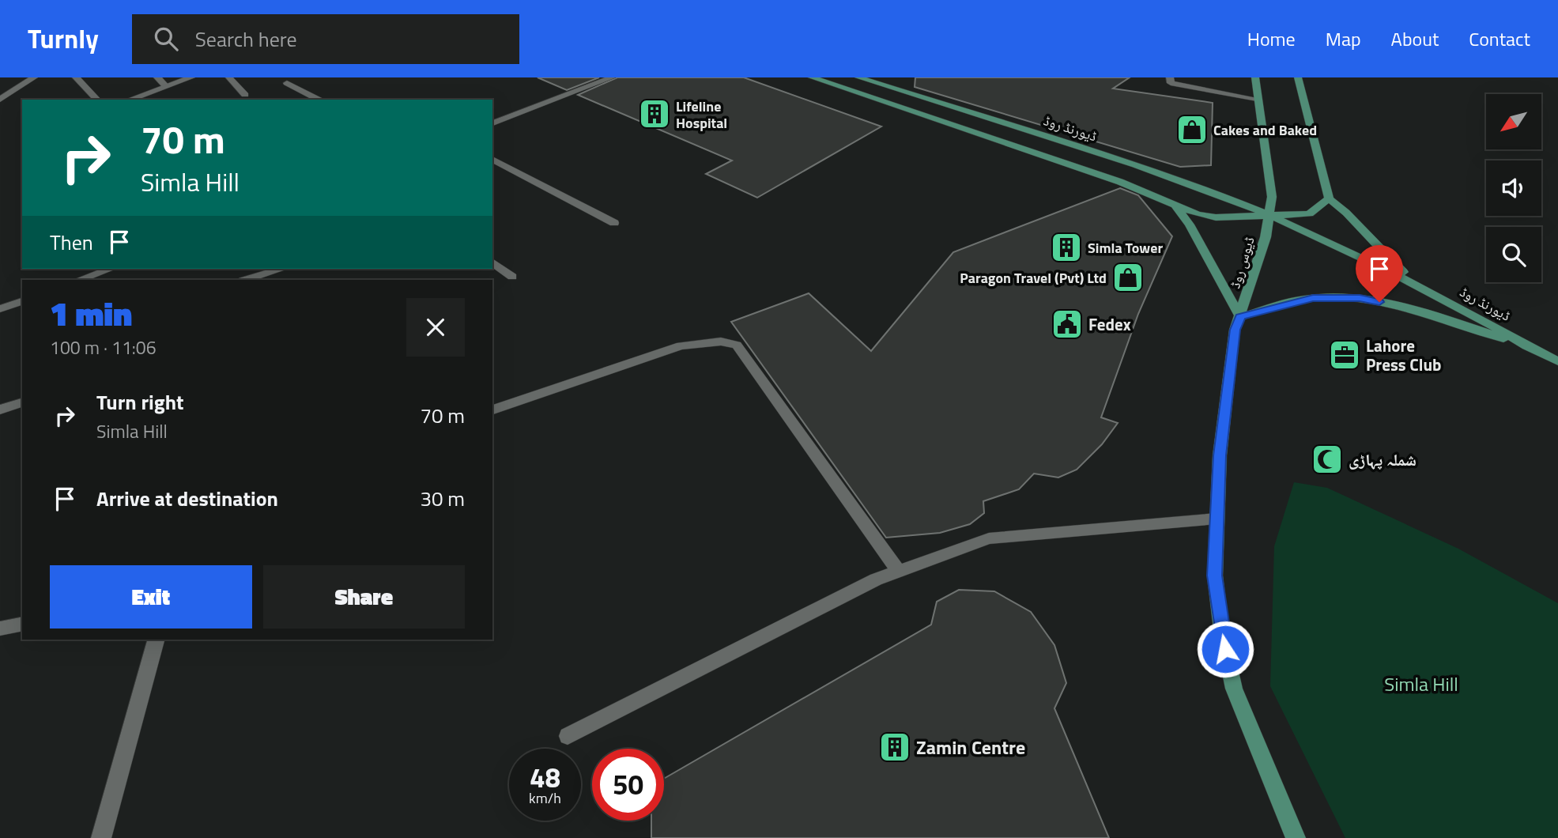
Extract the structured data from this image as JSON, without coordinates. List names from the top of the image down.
{
  "streets": {
    "main road": ["ڈیورنڈ روڈ", "ڈیوس روڈ"]
  },
  "crossings": [
    ["ڈیورنڈ روڈ", "ڈیوس روڈ"]
  ],
  "parks": ["Simla Hill"],
  "places": {
    "building": ["Lifeline Hospital", "Simla Tower", "Zamin Centre"],
    "shop": ["Cakes and Baked", "Paragon Travel (Pvt) Ltd"],
    "public building": ["Fedex"],
    "office": ["Lahore Press Club"],
    "mosque": ["شملہ پہاڑی"]
  },
  "north": "bottom left",
  "page": {
    "header": "Turnly",
    "search": "Search here",
    "nav": [
      "Home",
      "Map",
      "About",
      "Contact"
    ],
    "turn": ["70 m", "Simla Hill"],
    "then": "Then",
    "heading": ["1 min", "100 m · 11:06"],
    "list": [
      {
        "name": "Turn right",
        "note": "Simla Hill",
        "value": "70 m"
      },
      {
        "name": "Arrive at destination",
        "value": "30 m"
      }
    ],
    "buttons": ["Exit", "Share"],
    "speed": "48 km/h",
    "limit": "50"
  }
}
